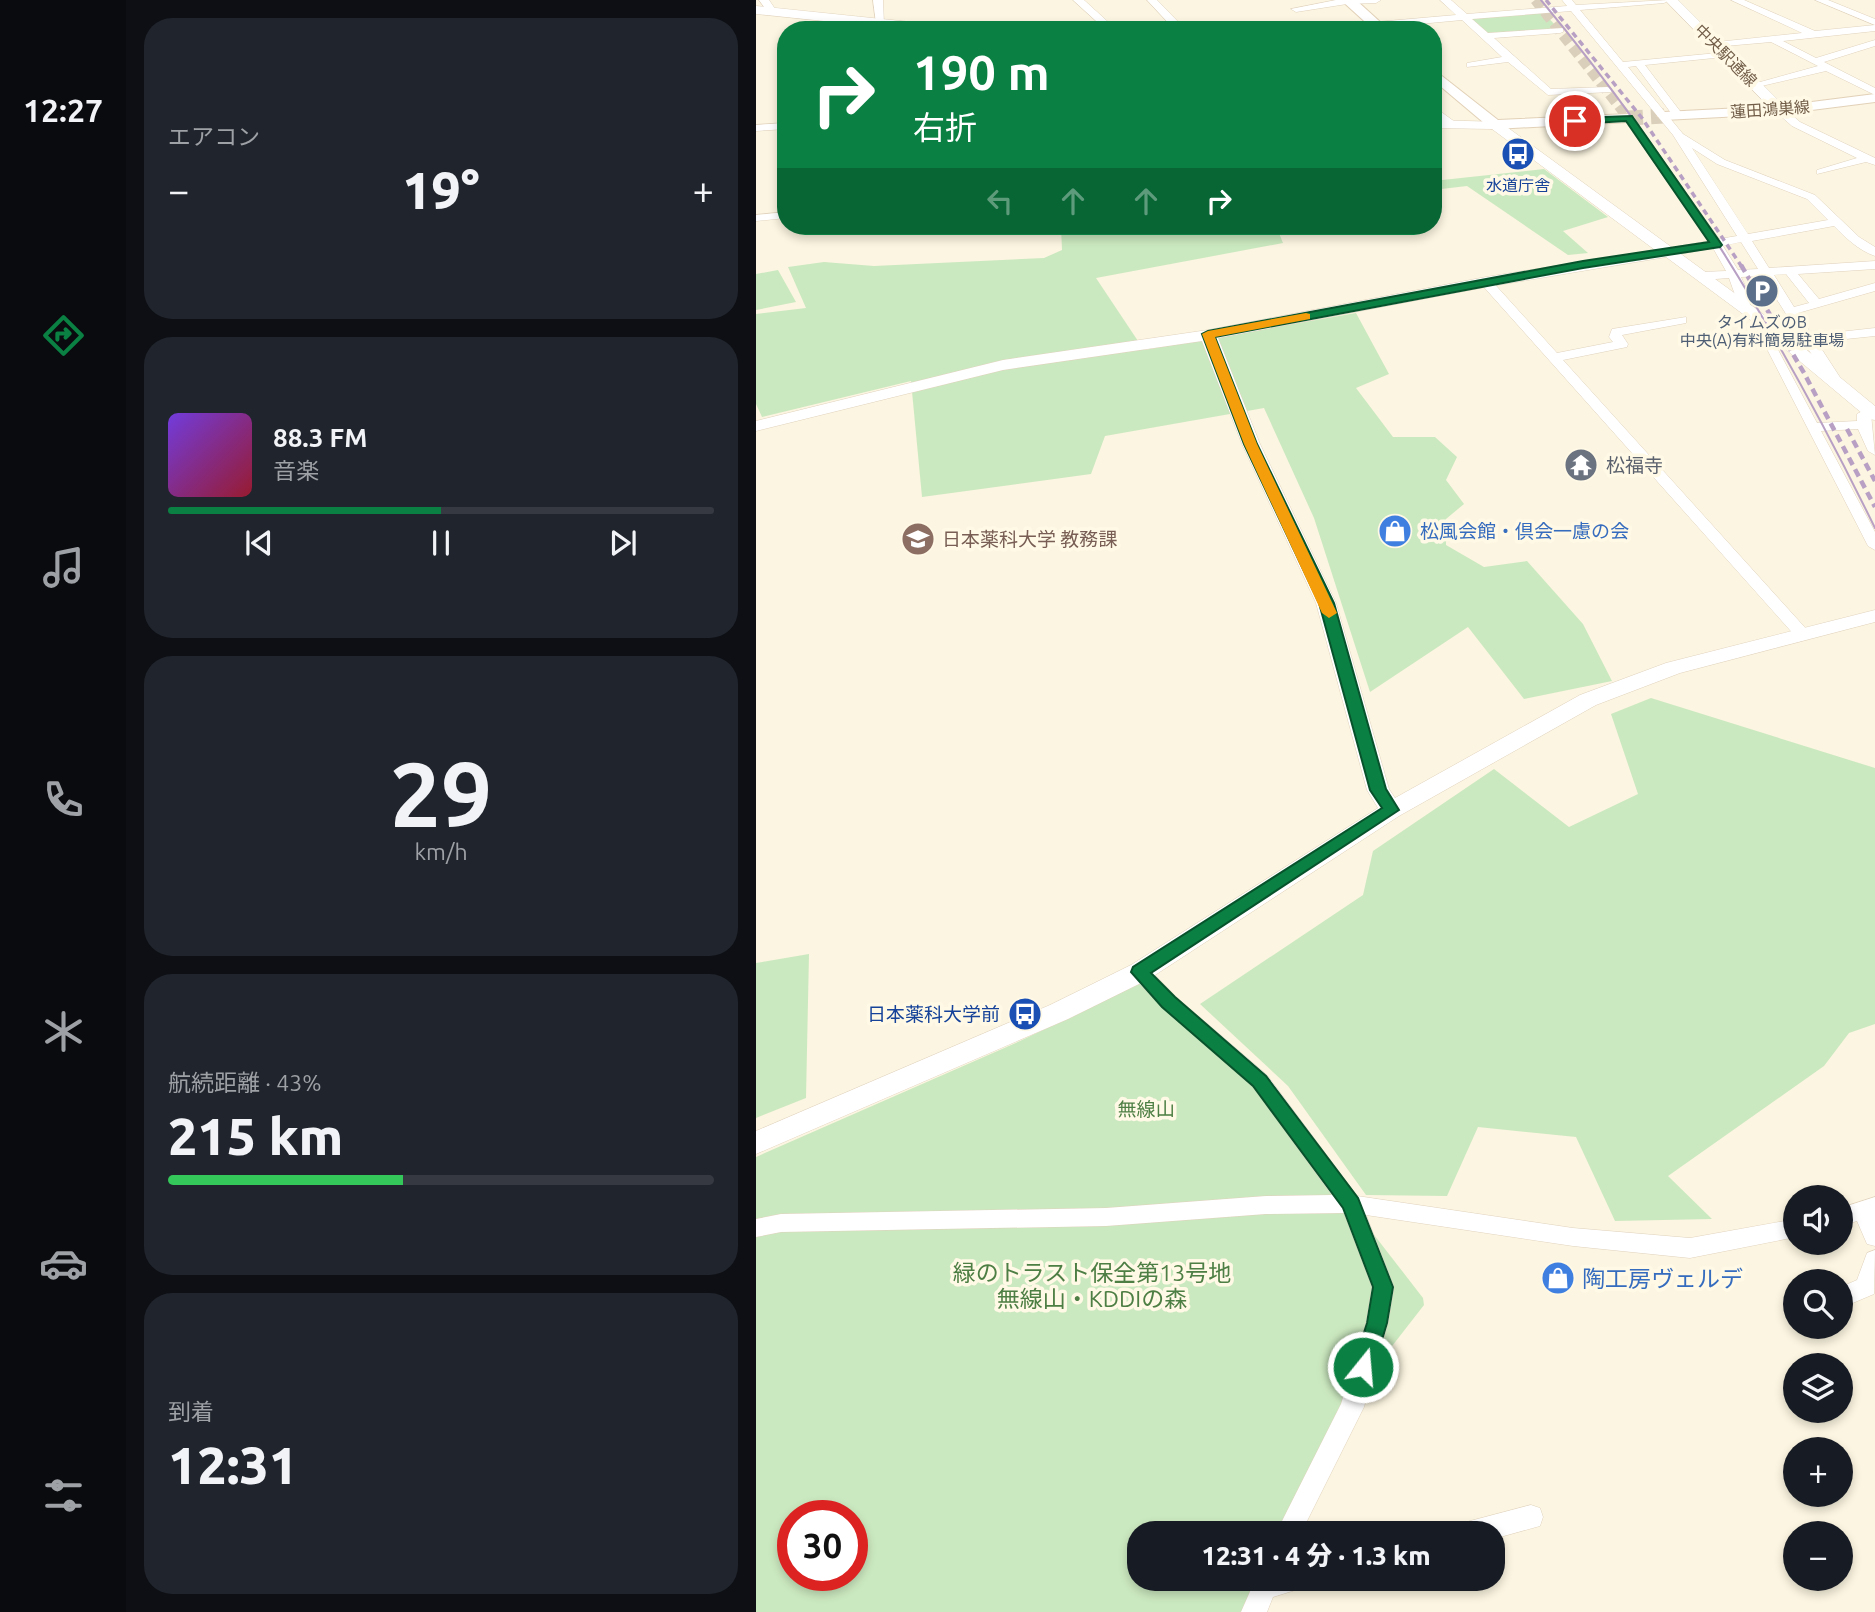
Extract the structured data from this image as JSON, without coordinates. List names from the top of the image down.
{
  "streets": {
    "main road": ["蓮田鴻巣線"],
    "street": ["中央駅通線"]
  },
  "crossings": [
    ["中央駅通線", "蓮田鴻巣線"]
  ],
  "parks": ["無線山", "緑のトラスト保全第13号地 無線山・KDDIの森"],
  "places": {
    "bus stop": ["水道庁舎", "日本薬科大学前"],
    "parking": ["タイムズのB 中央(A)有料簡易駐車場"],
    "temple": ["松福寺"],
    "shop": ["松風会館・倶会一慮の会", "陶工房ヴェルデ"],
    "school or university": ["日本薬科大学 教務課"]
  },
  "page": {
    "tabs": "12:27",
    "tile": [
      "エアコン",
      ["29", "km/h"],
      ["航続距離 · 43%", "215 km"],
      ["到着", "12:31"]
    ],
    "turn": ["190 m", "右折"],
    "heat": ["−", "19°", "+"],
    "song": ["88.3 FM", "音楽"],
    "map_buttons": ["+", "−"],
    "limit": "30",
    "trip": "12:31 · 4 分 · 1.3 km"
  }
}
